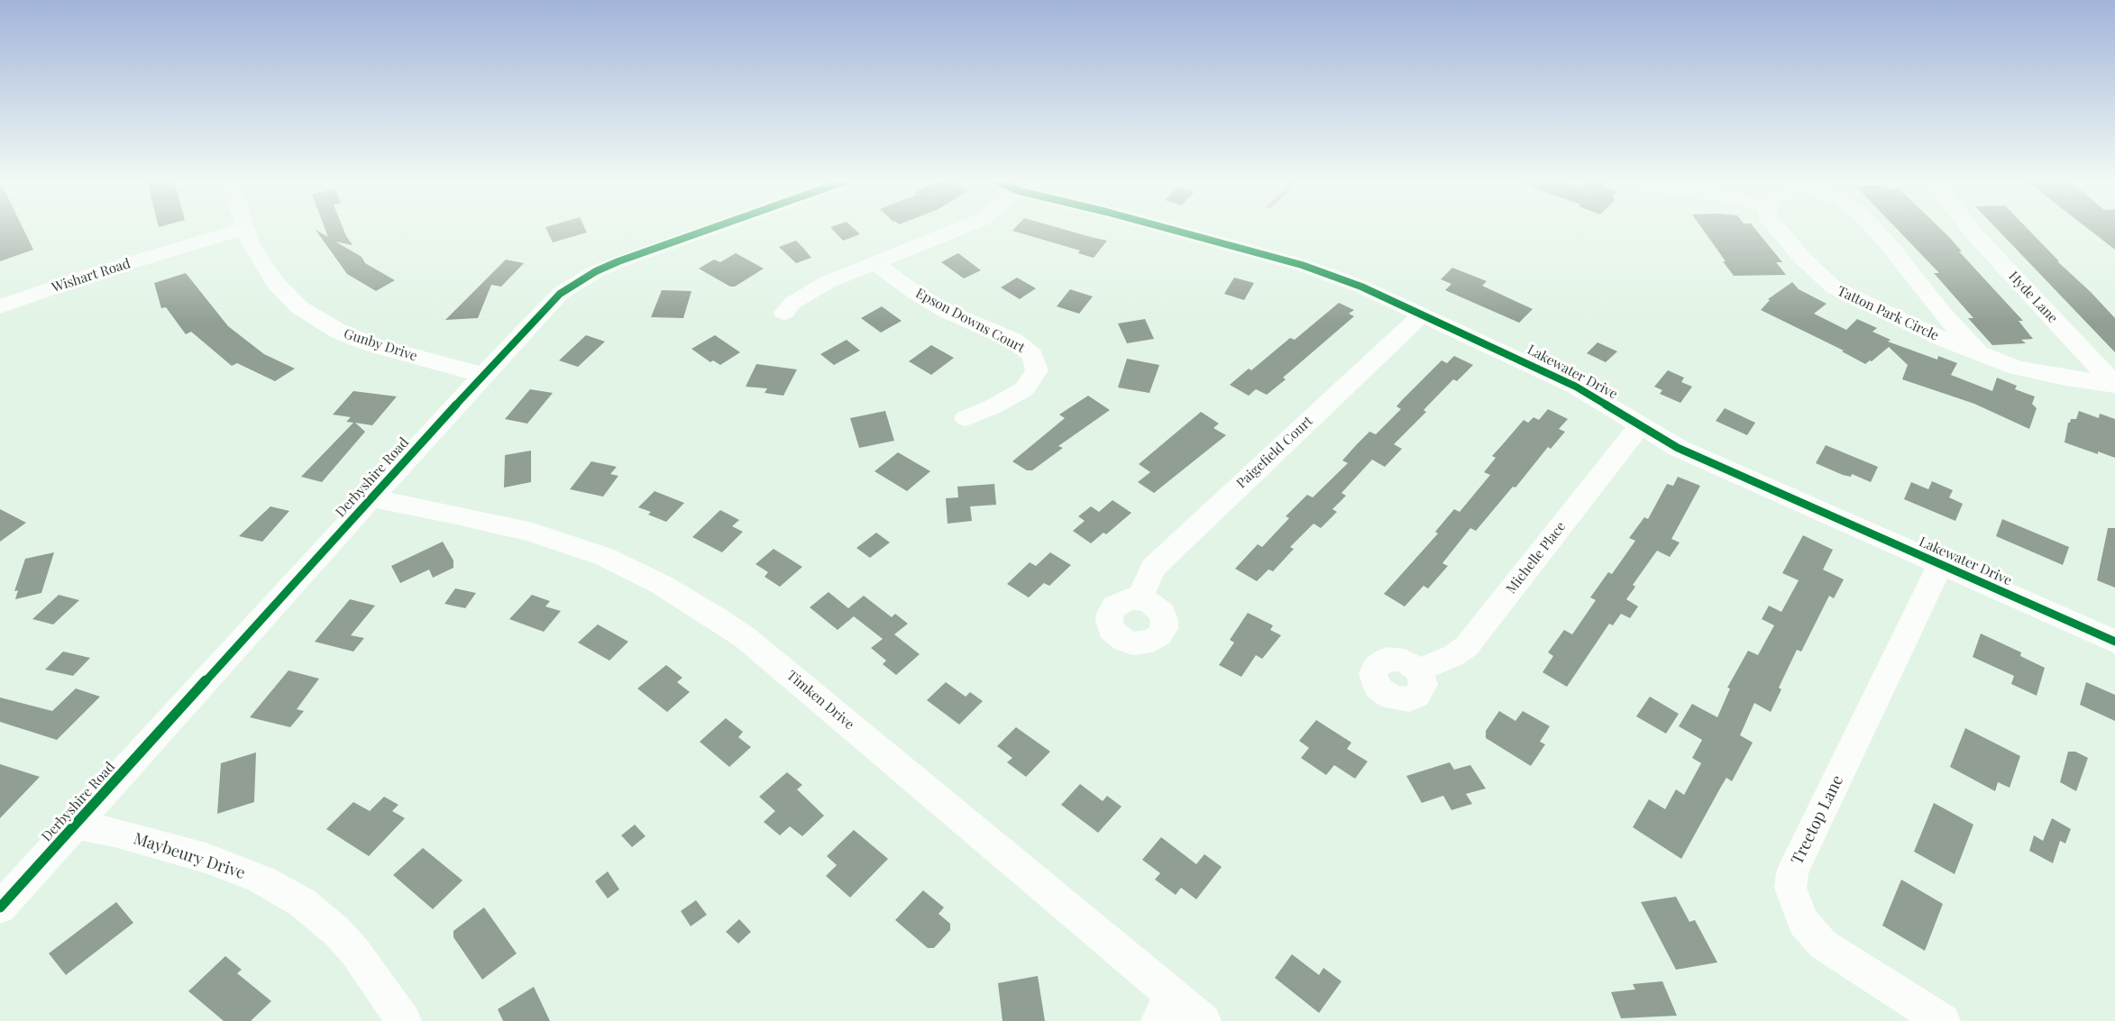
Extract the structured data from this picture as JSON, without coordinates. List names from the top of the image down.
{
  "streets": {
    "street": [
      "Wishart Road",
      "Hyde Lane",
      "Tatton Park Circle",
      "Epson Downs Court",
      "Gunby Drive",
      "Lakewater Drive",
      "Paigefield Court",
      "Derbyshire Road",
      "Michelle Place",
      "Timken Drive",
      "Treetop Lane",
      "Maybeury Drive"
    ]
  },
  "crossings": [
    ["Wishart Road", "Gunby Drive"],
    ["Hyde Lane", "Tatton Park Circle"],
    ["Gunby Drive", "Derbyshire Road"],
    ["Lakewater Drive", "Paigefield Court"],
    ["Lakewater Drive", "Michelle Place"],
    ["Lakewater Drive", "Treetop Lane"],
    ["Derbyshire Road", "Timken Drive"],
    ["Derbyshire Road", "Maybeury Drive"]
  ]
}
